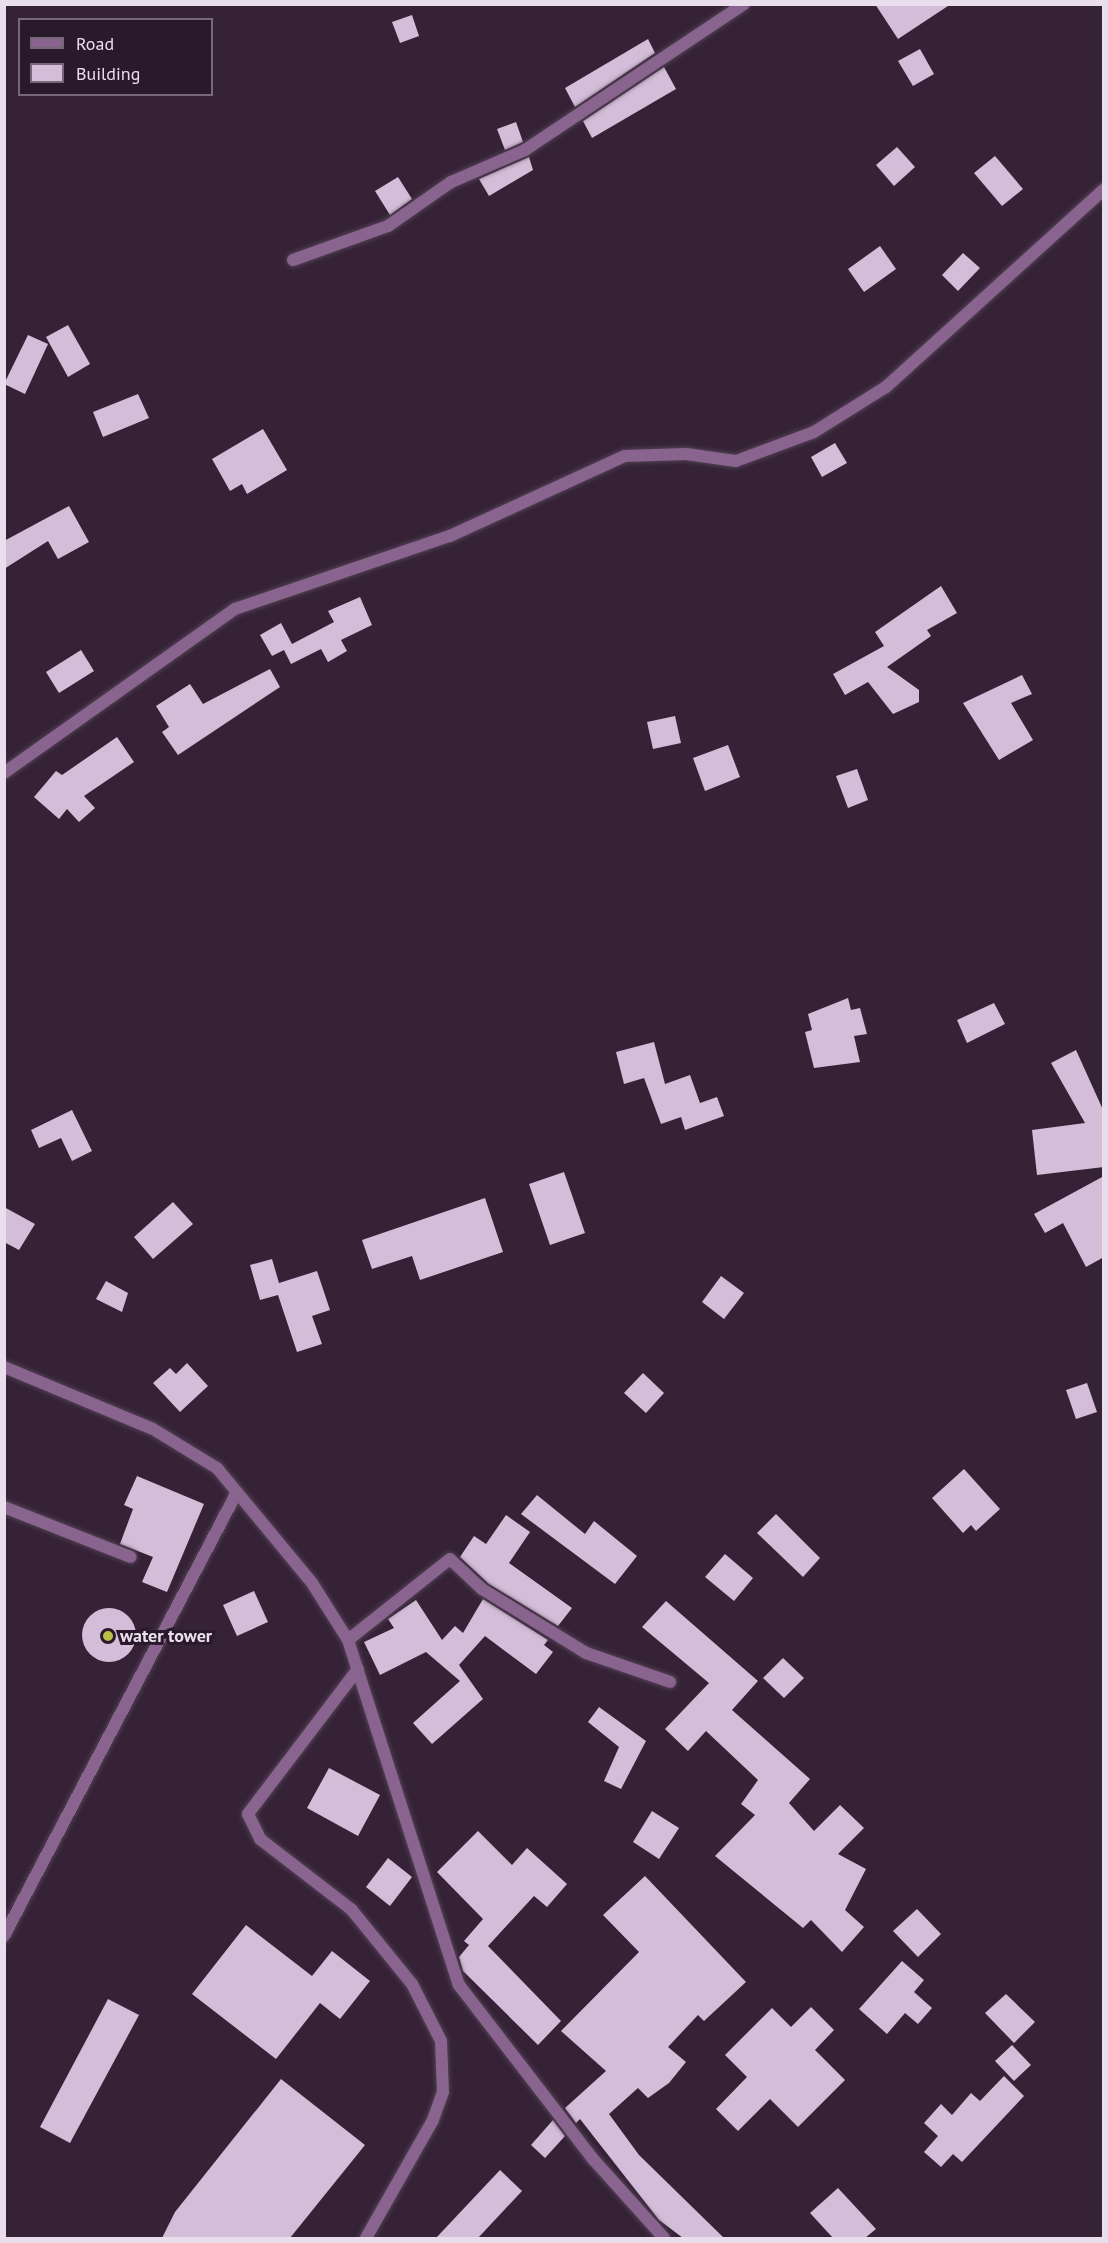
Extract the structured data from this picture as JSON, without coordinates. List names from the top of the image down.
{
  "places": ["water tower"],
  "legend": ["Road", "Building"]
}
